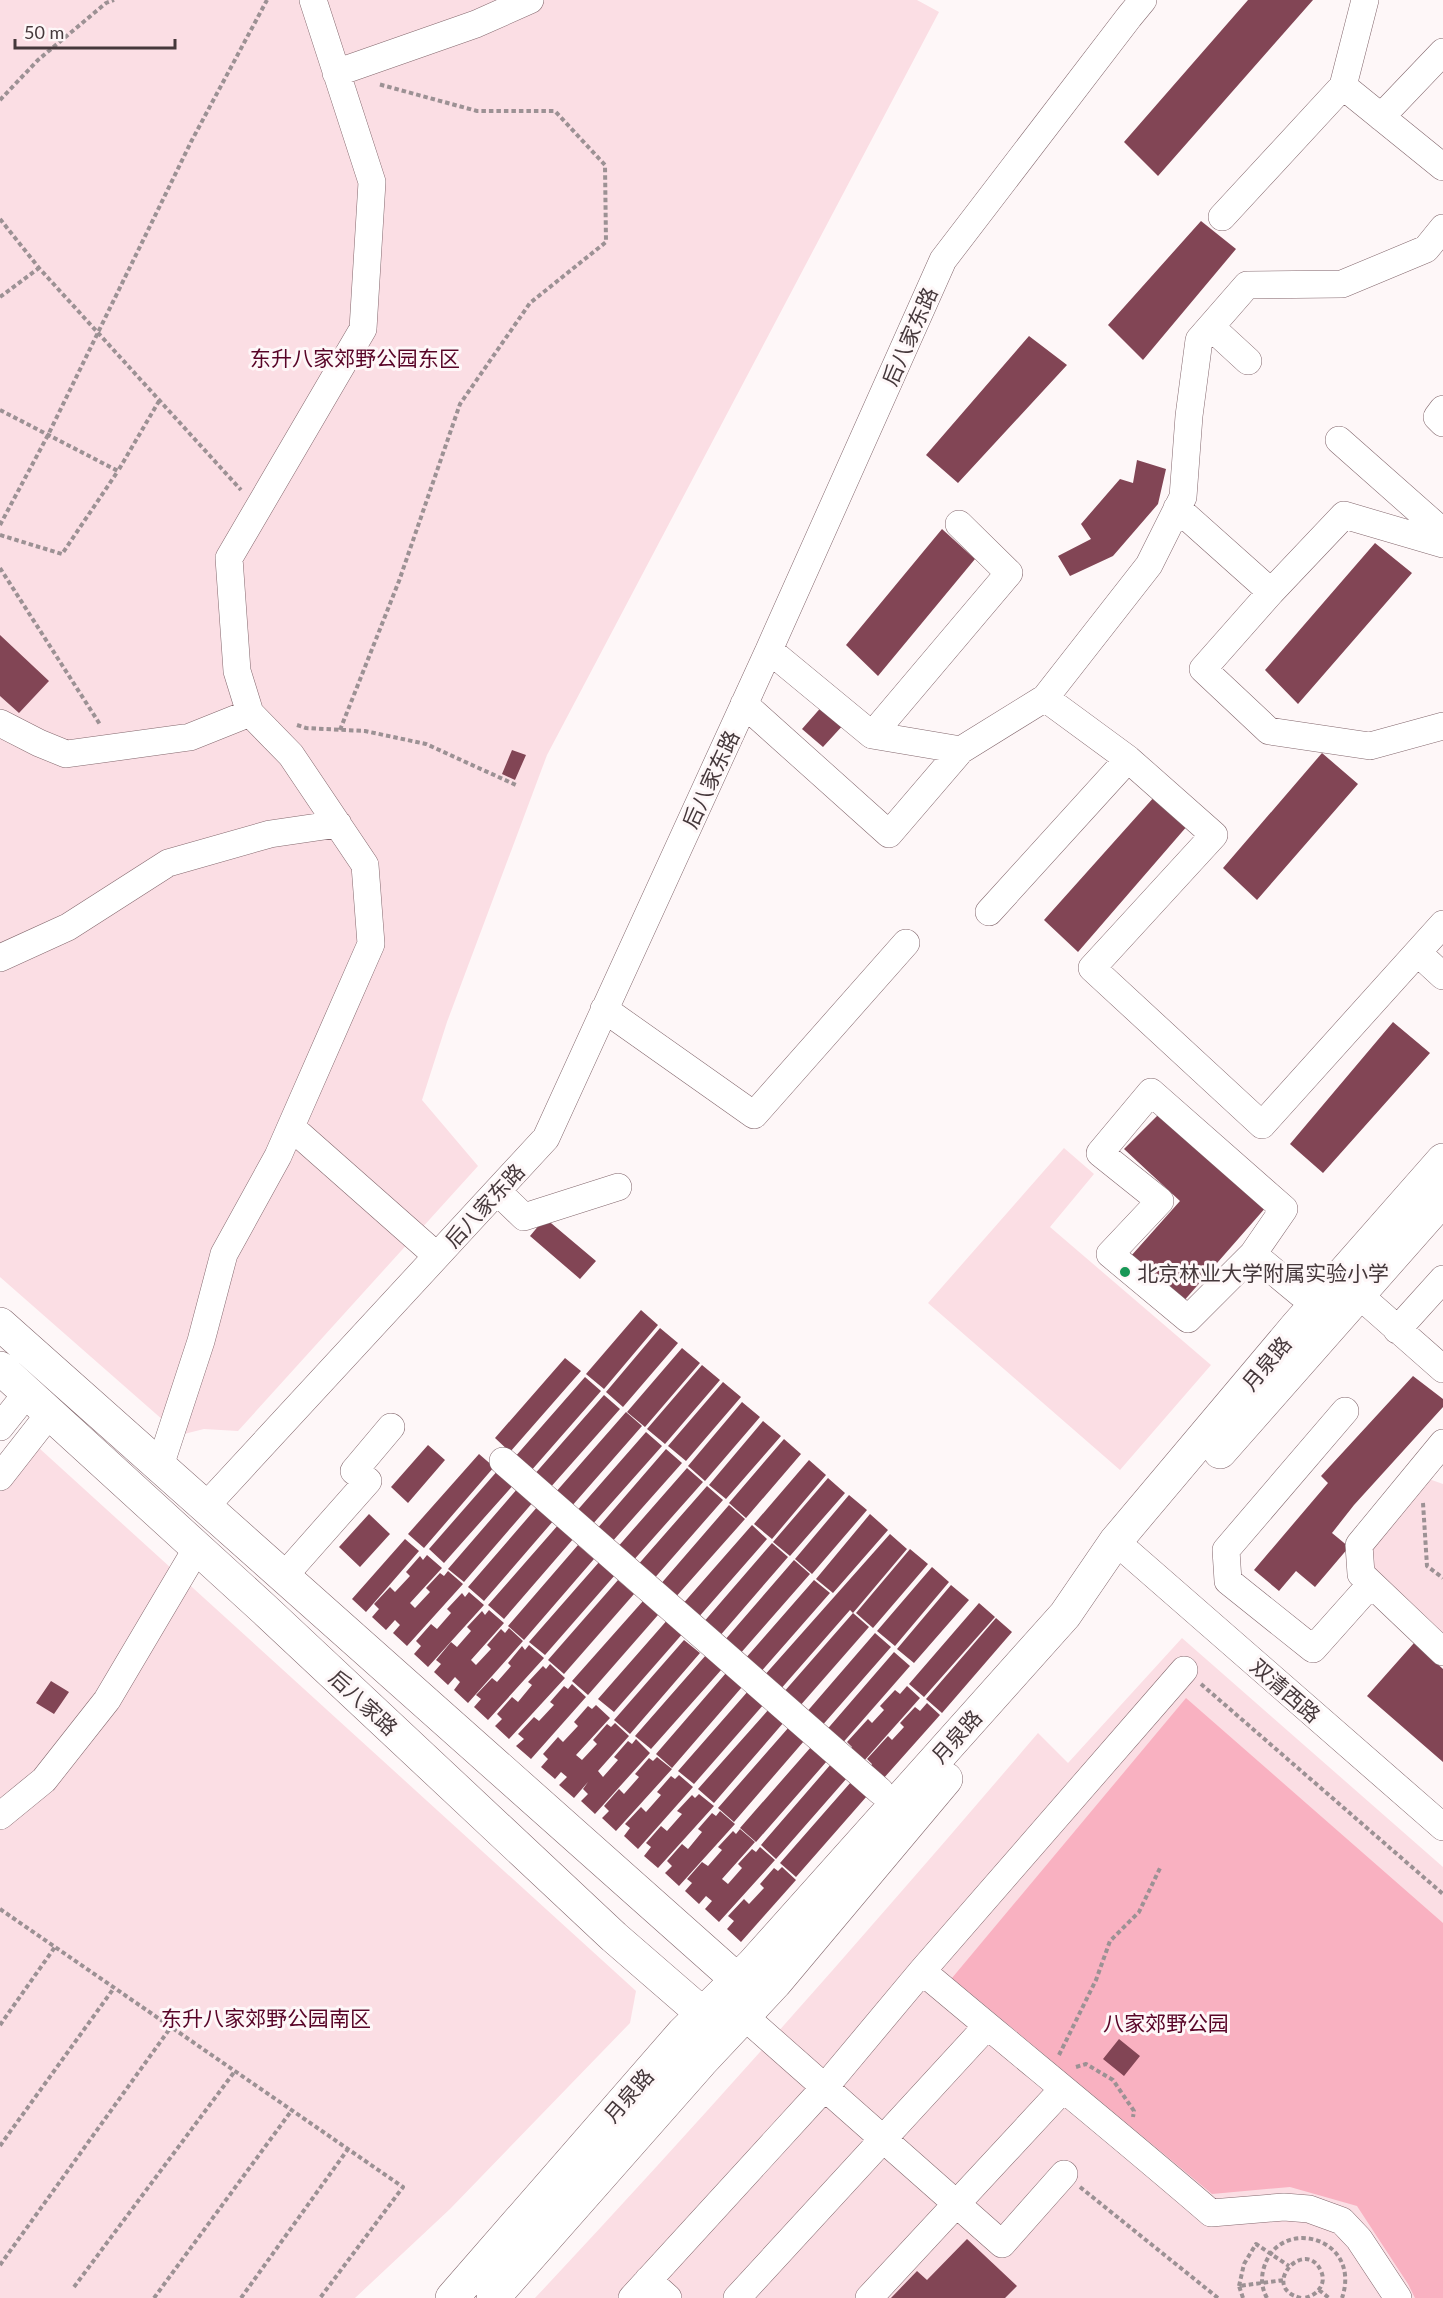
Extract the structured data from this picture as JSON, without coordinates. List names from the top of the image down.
{
  "streets": {
    "main road": ["月泉路", "后八家路"],
    "street": ["后八家东路", "双清西路"]
  },
  "crossings": [
    ["后八家东路", "后八家路"],
    ["月泉路", "双清西路"],
    ["月泉路", "后八家路"]
  ],
  "parks": ["东升八家郊野公园东区", "东升八家郊野公园南区", "八家郊野公园"],
  "places": ["北京林业大学附属实验小学"],
  "scale_bar": "50 m"
}
